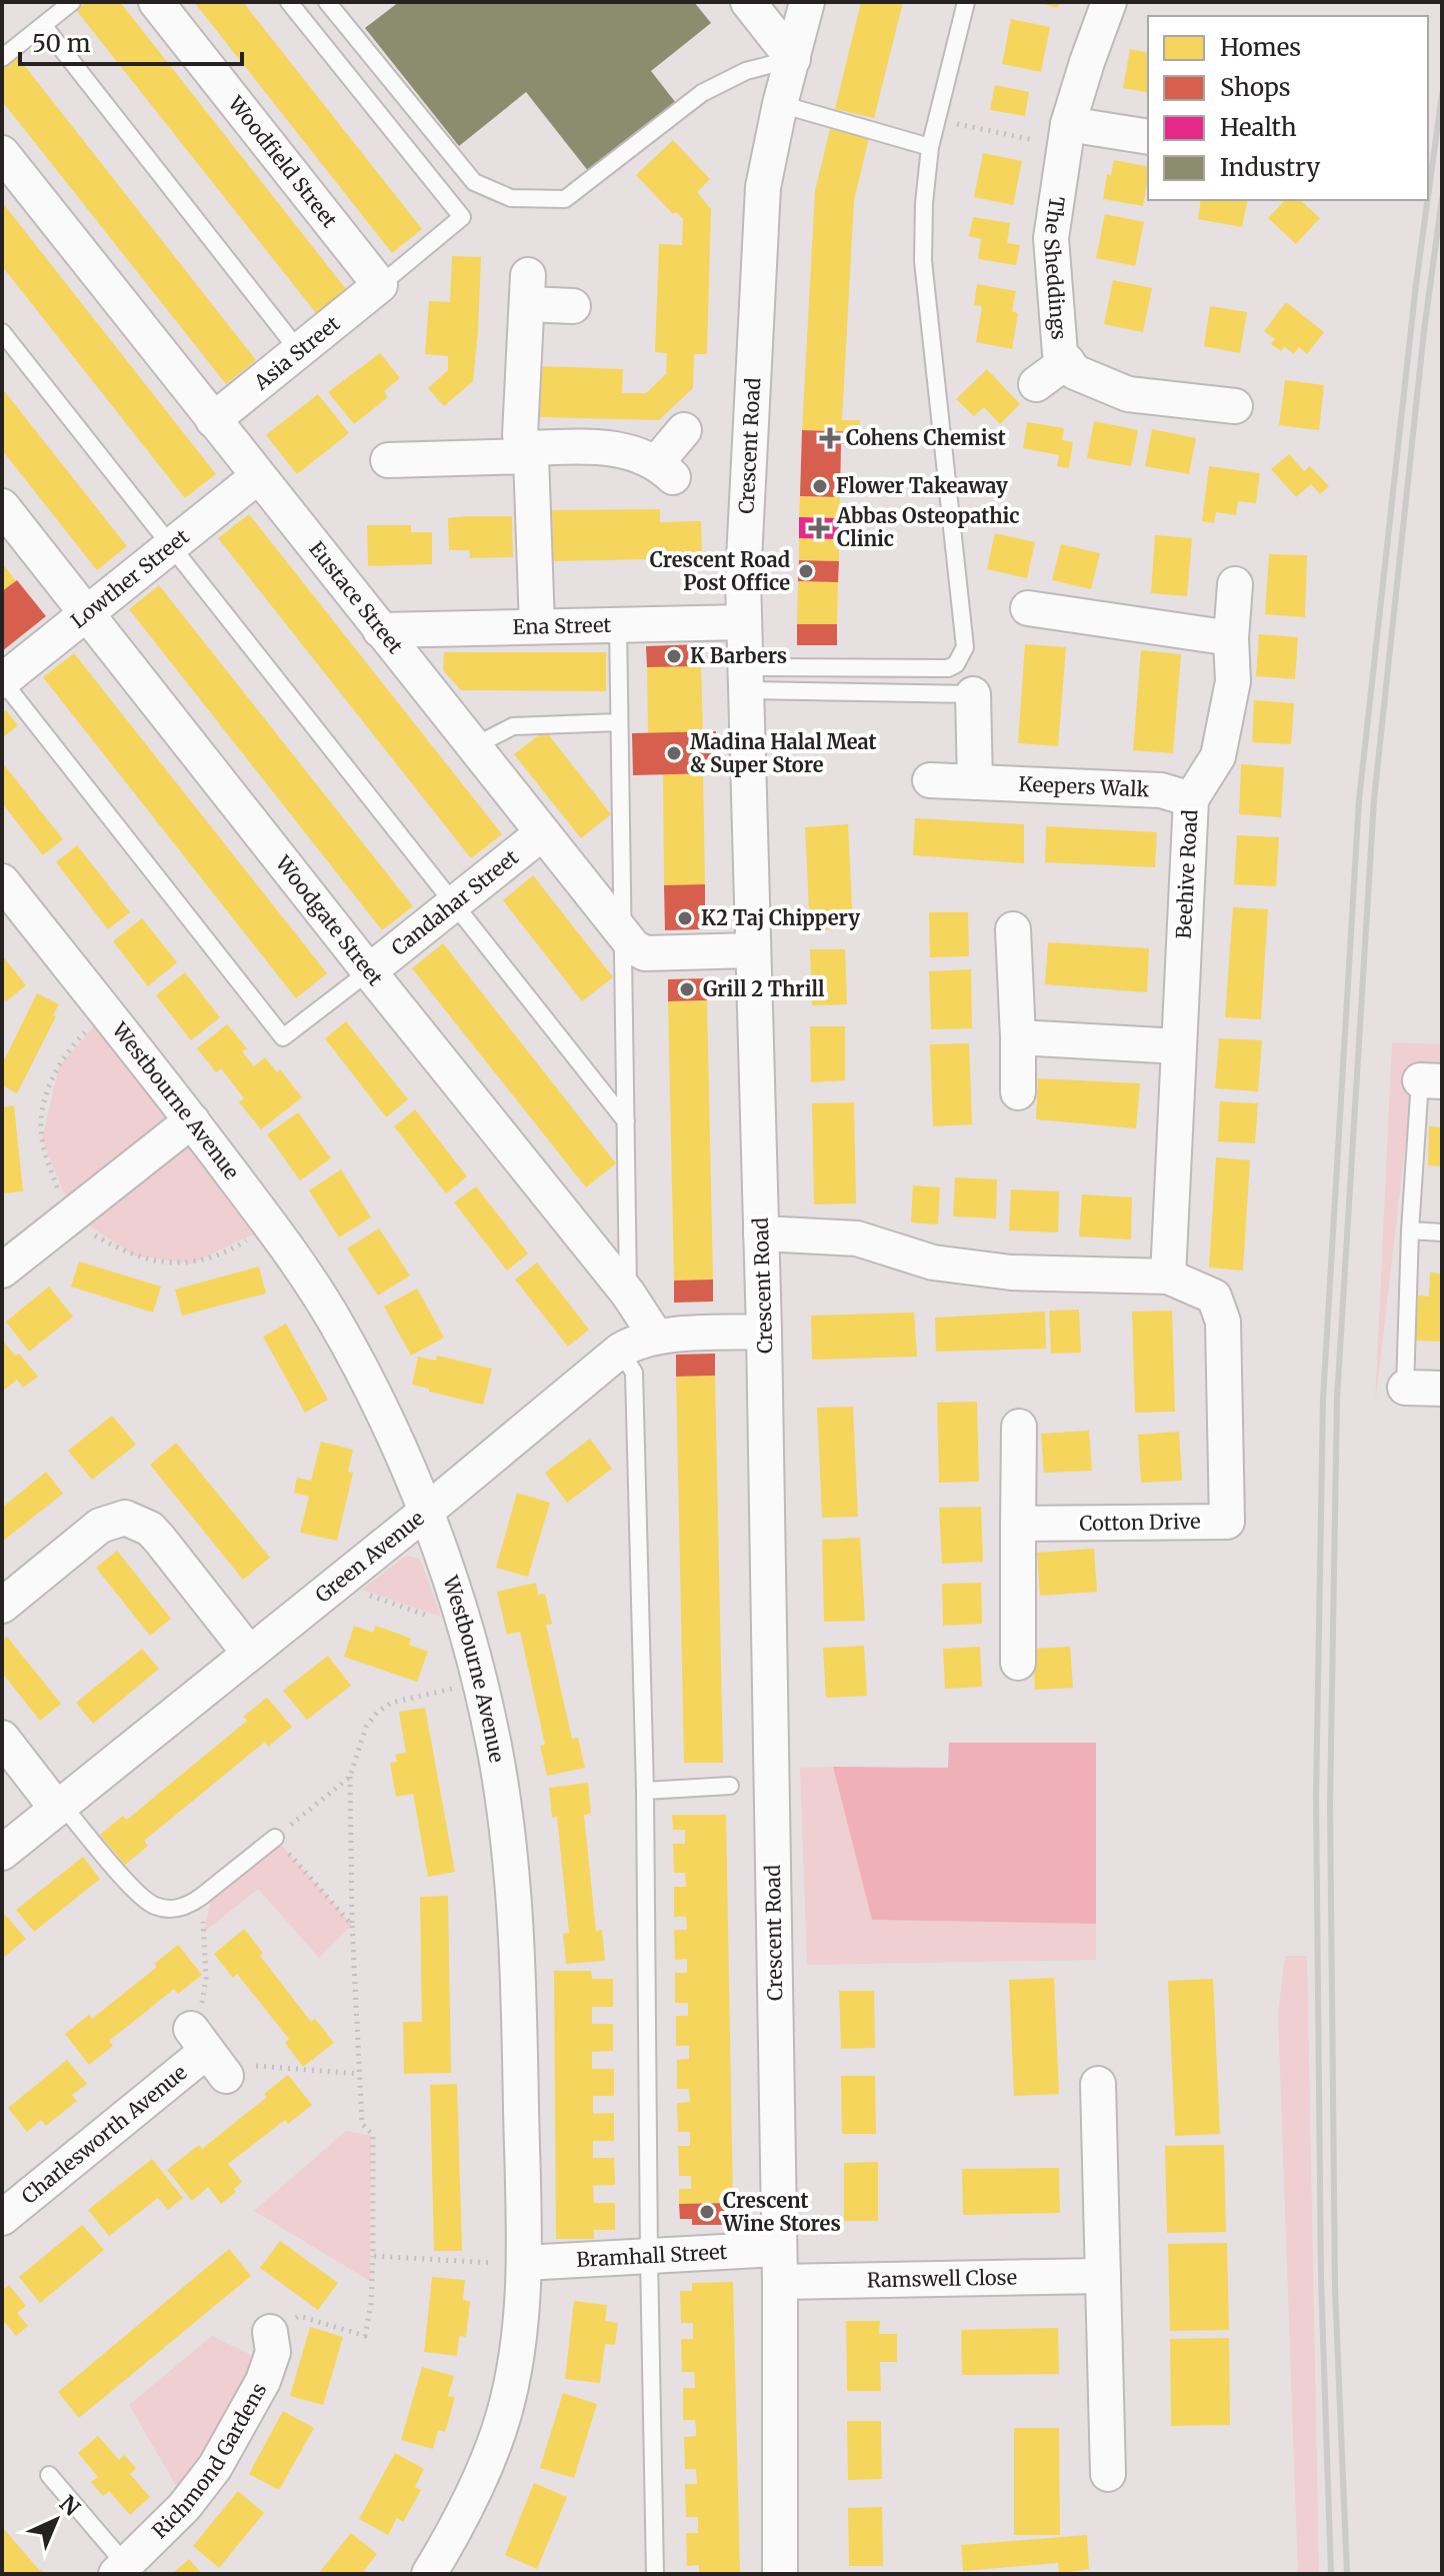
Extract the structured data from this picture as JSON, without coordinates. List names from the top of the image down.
{
  "streets": {
    "street": [
      "Woodfield Street",
      "The Sheddings",
      "Asia Street",
      "Crescent Road",
      "Lowther Street",
      "Eustace Street",
      "Ena Street",
      "Keepers Walk",
      "Beehive Road",
      "Candahar Street",
      "Woodgate Street",
      "Westbourne Avenue",
      "Cotton Drive",
      "Green Avenue",
      "Charlesworth Avenue",
      "Bramhall Street",
      "Ramswell Close",
      "Richmond Gardens"
    ]
  },
  "crossings": [
    ["Woodfield Street", "Asia Street"],
    ["Asia Street", "Eustace Street"],
    ["Crescent Road", "Eustace Street"],
    ["Crescent Road", "Ena Street"],
    ["Crescent Road", "Green Avenue"],
    ["Crescent Road", "Bramhall Street"],
    ["Crescent Road", "Ramswell Close"],
    ["Lowther Street", "Eustace Street"],
    ["Lowther Street", "Woodgate Street"],
    ["Eustace Street", "Ena Street"],
    ["Eustace Street", "Candahar Street"],
    ["Keepers Walk", "Beehive Road"],
    ["Beehive Road", "Cotton Drive"],
    ["Candahar Street", "Woodgate Street"],
    ["Woodgate Street", "Green Avenue"],
    ["Westbourne Avenue", "Green Avenue"],
    ["Westbourne Avenue", "Bramhall Street"],
    ["Bramhall Street", "Ramswell Close"]
  ],
  "places": {
    "health": ["Cohens Chemist", "Abbas Osteopathic Clinic"],
    "other": [
      "Flower Takeaway",
      "Crescent Road Post Office",
      "K Barbers",
      "Madina Halal Meat & Super Store",
      "K2 Taj Chippery",
      "Grill 2 Thrill",
      "Crescent Wine Stores"
    ]
  },
  "legend": [
    "Homes",
    "Shops",
    "Health",
    "Industry"
  ],
  "scale_bar": "50 m",
  "north": "top right"
}
